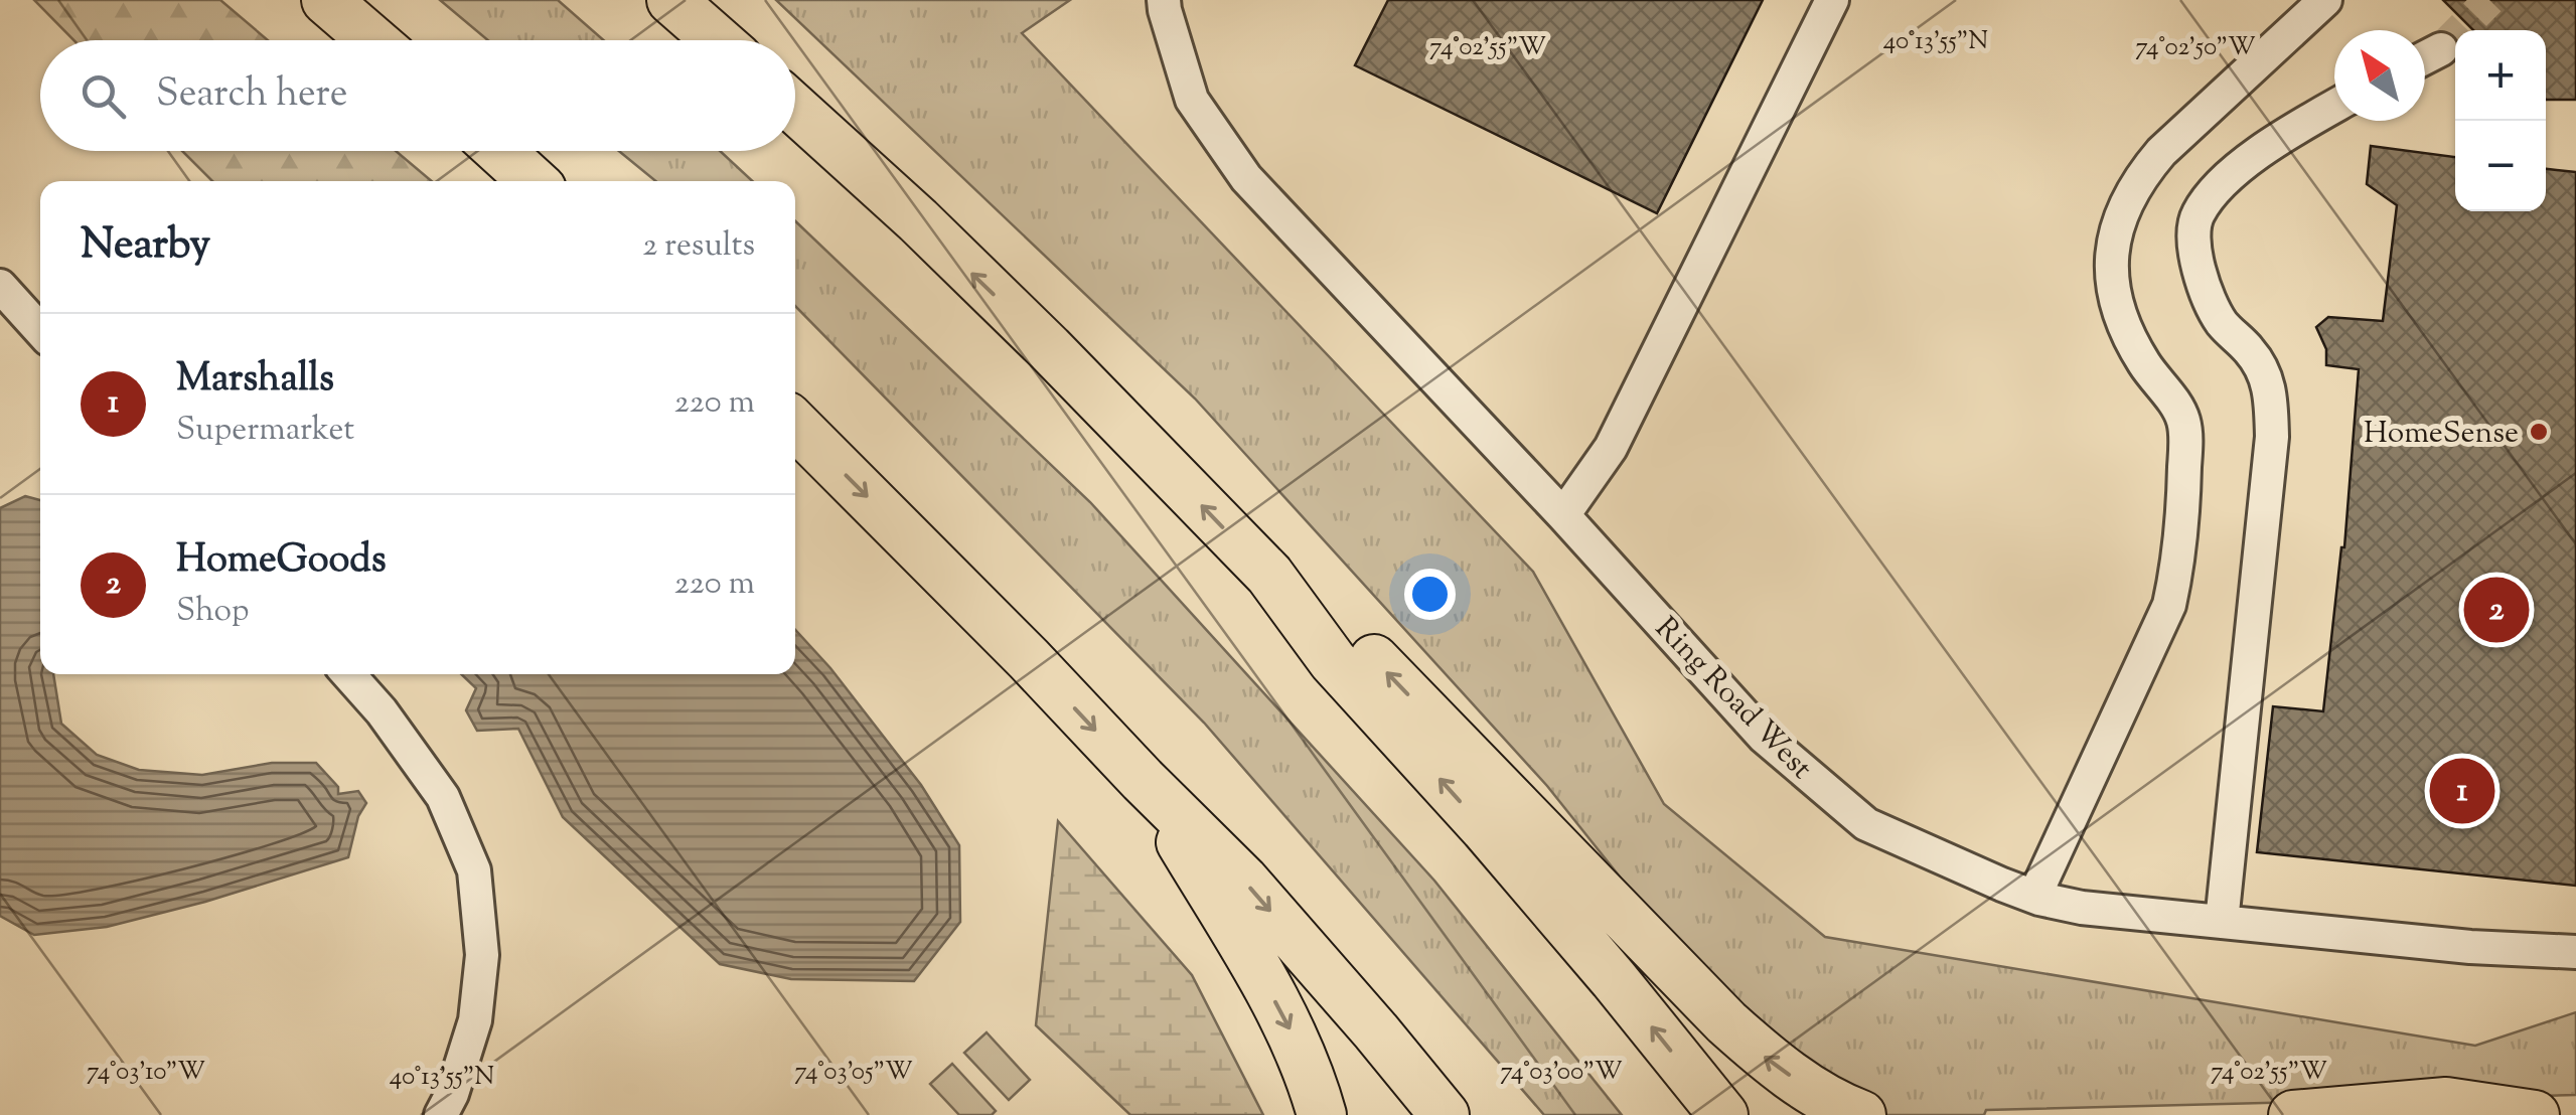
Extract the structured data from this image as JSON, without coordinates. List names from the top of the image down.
{
  "streets": {
    "street": ["Ring Road West"]
  },
  "places": ["HomeSense"],
  "north": "top left",
  "page": {
    "map_buttons": ["+", "−"],
    "search": "Search here",
    "heading": ["Nearby", "2 results"],
    "list": [
      {
        "mark": "1",
        "name": "Marshalls",
        "note": "Supermarket",
        "value": "220 m"
      },
      {
        "mark": "2",
        "name": "HomeGoods",
        "note": "Shop",
        "value": "220 m"
      }
    ],
    "pins": ["2", "1"]
  },
  "coordinates": [
    "40°13'55\"N",
    "74°02'55\"W",
    "74°02'50\"W",
    "74°03'10\"W",
    "74°03'05\"W",
    "74°03'00\"W"
  ]
}
